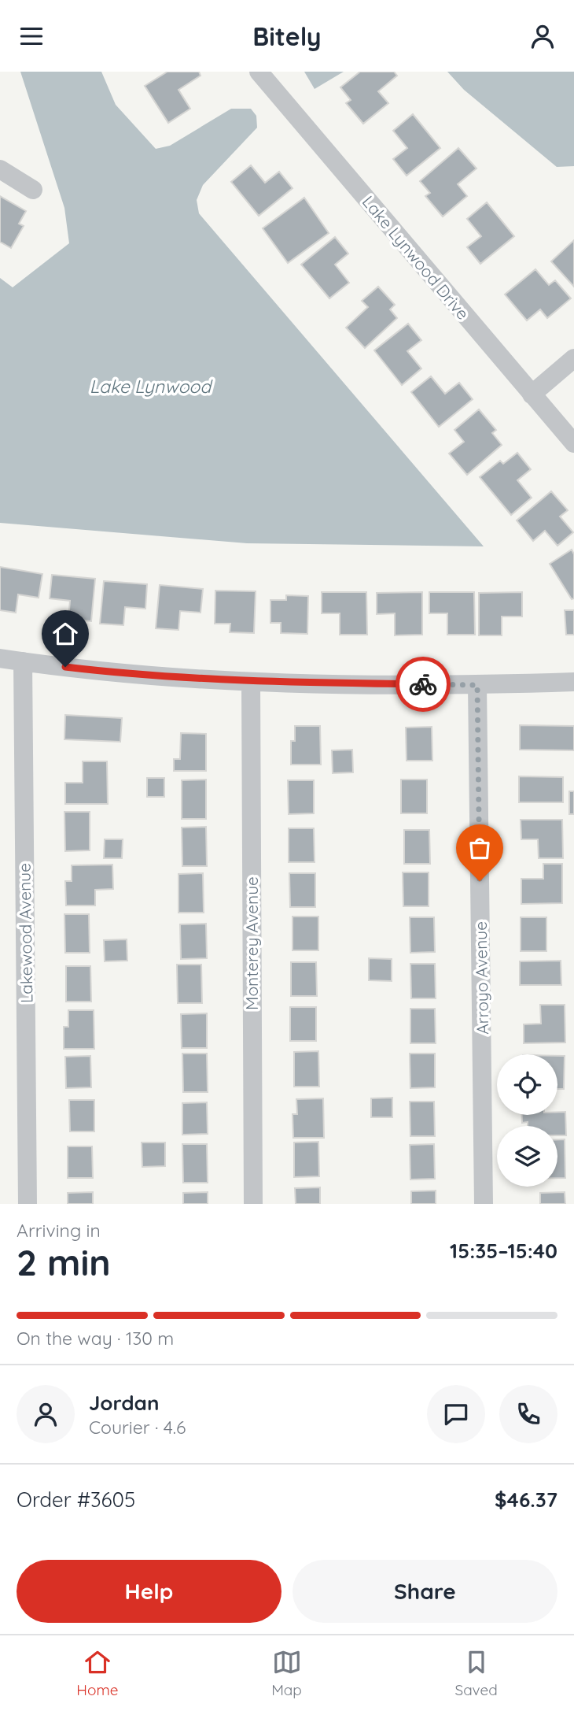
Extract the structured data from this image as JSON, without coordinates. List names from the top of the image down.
{
  "streets": {
    "street": [
      "Lake Lynwood Drive",
      "Lakewood Avenue",
      "Monterey Avenue",
      "Arroyo Avenue"
    ]
  },
  "water": ["Lake Lynwood"],
  "page": {
    "header": "Bitely",
    "heading": ["2 min", "Arriving in", "15:35–15:40"],
    "panel": [
      "Jordan",
      "Courier · 4.6",
      "Order #3605",
      "$46.37"
    ],
    "bar": "On the way · 130 m",
    "buttons": ["Help", "Share"],
    "tabs": ["Home", "Map", "Saved"]
  }
}
